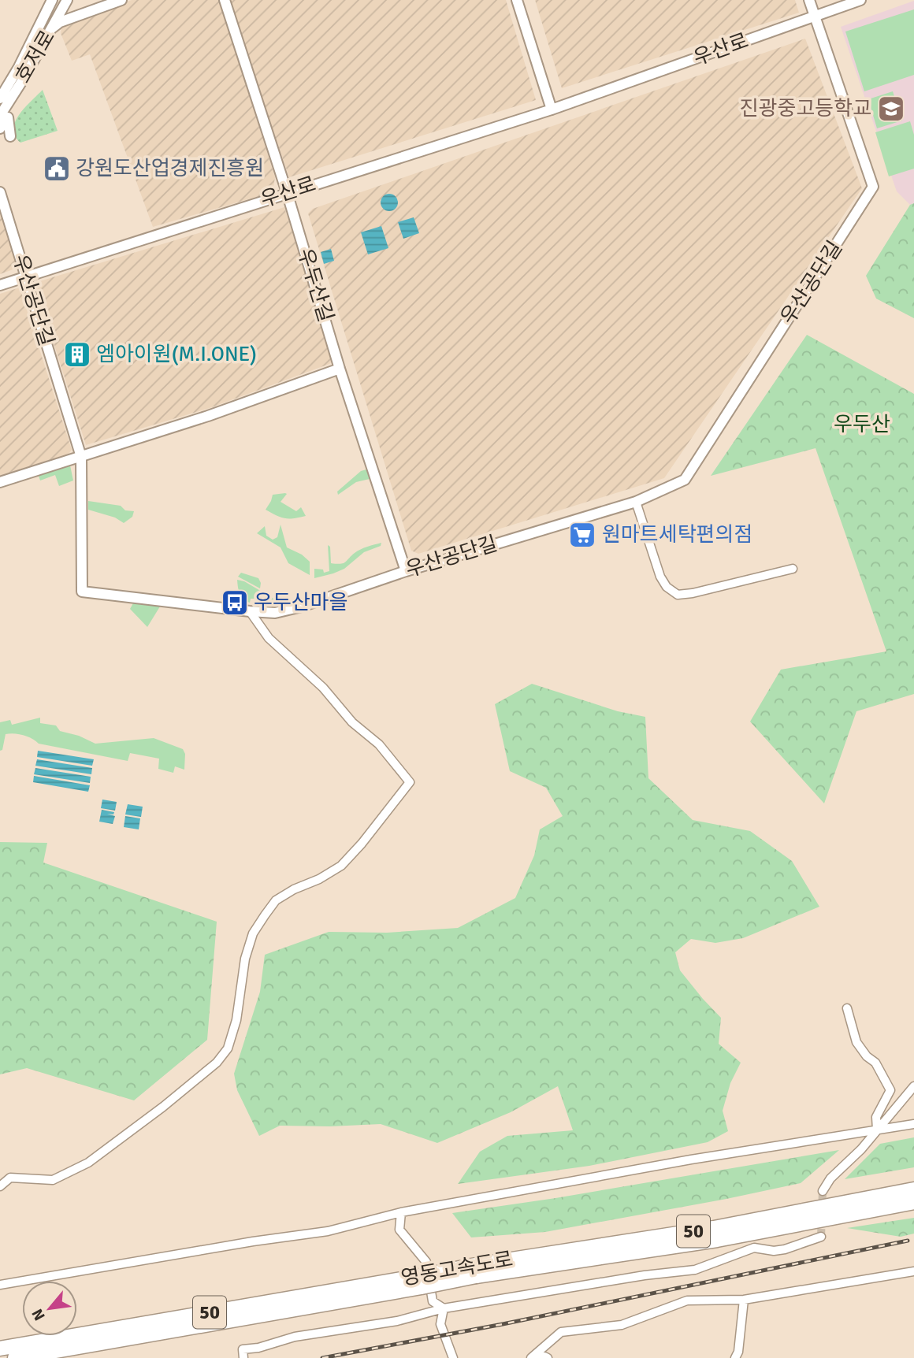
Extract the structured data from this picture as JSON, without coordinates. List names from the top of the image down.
{
  "streets": {
    "highway": ["50", "영동고속도로"],
    "street": [
      "우산로",
      "호저로",
      "우산공단길",
      "우두산길"
    ]
  },
  "crossings": [
    ["우산로", "우산공단길"],
    ["우산로", "우두산길"],
    ["우산공단길", "우두산길"]
  ],
  "parks": ["우두산"],
  "places": {
    "school or university": ["진광중고등학교"],
    "public building": ["강원도산업경제진흥원"],
    "building": ["엠아이원(M.I.ONE)"],
    "supermarket": ["원마트세탁편의점"],
    "bus stop": ["우두산마을"]
  },
  "north": "bottom left"
}
